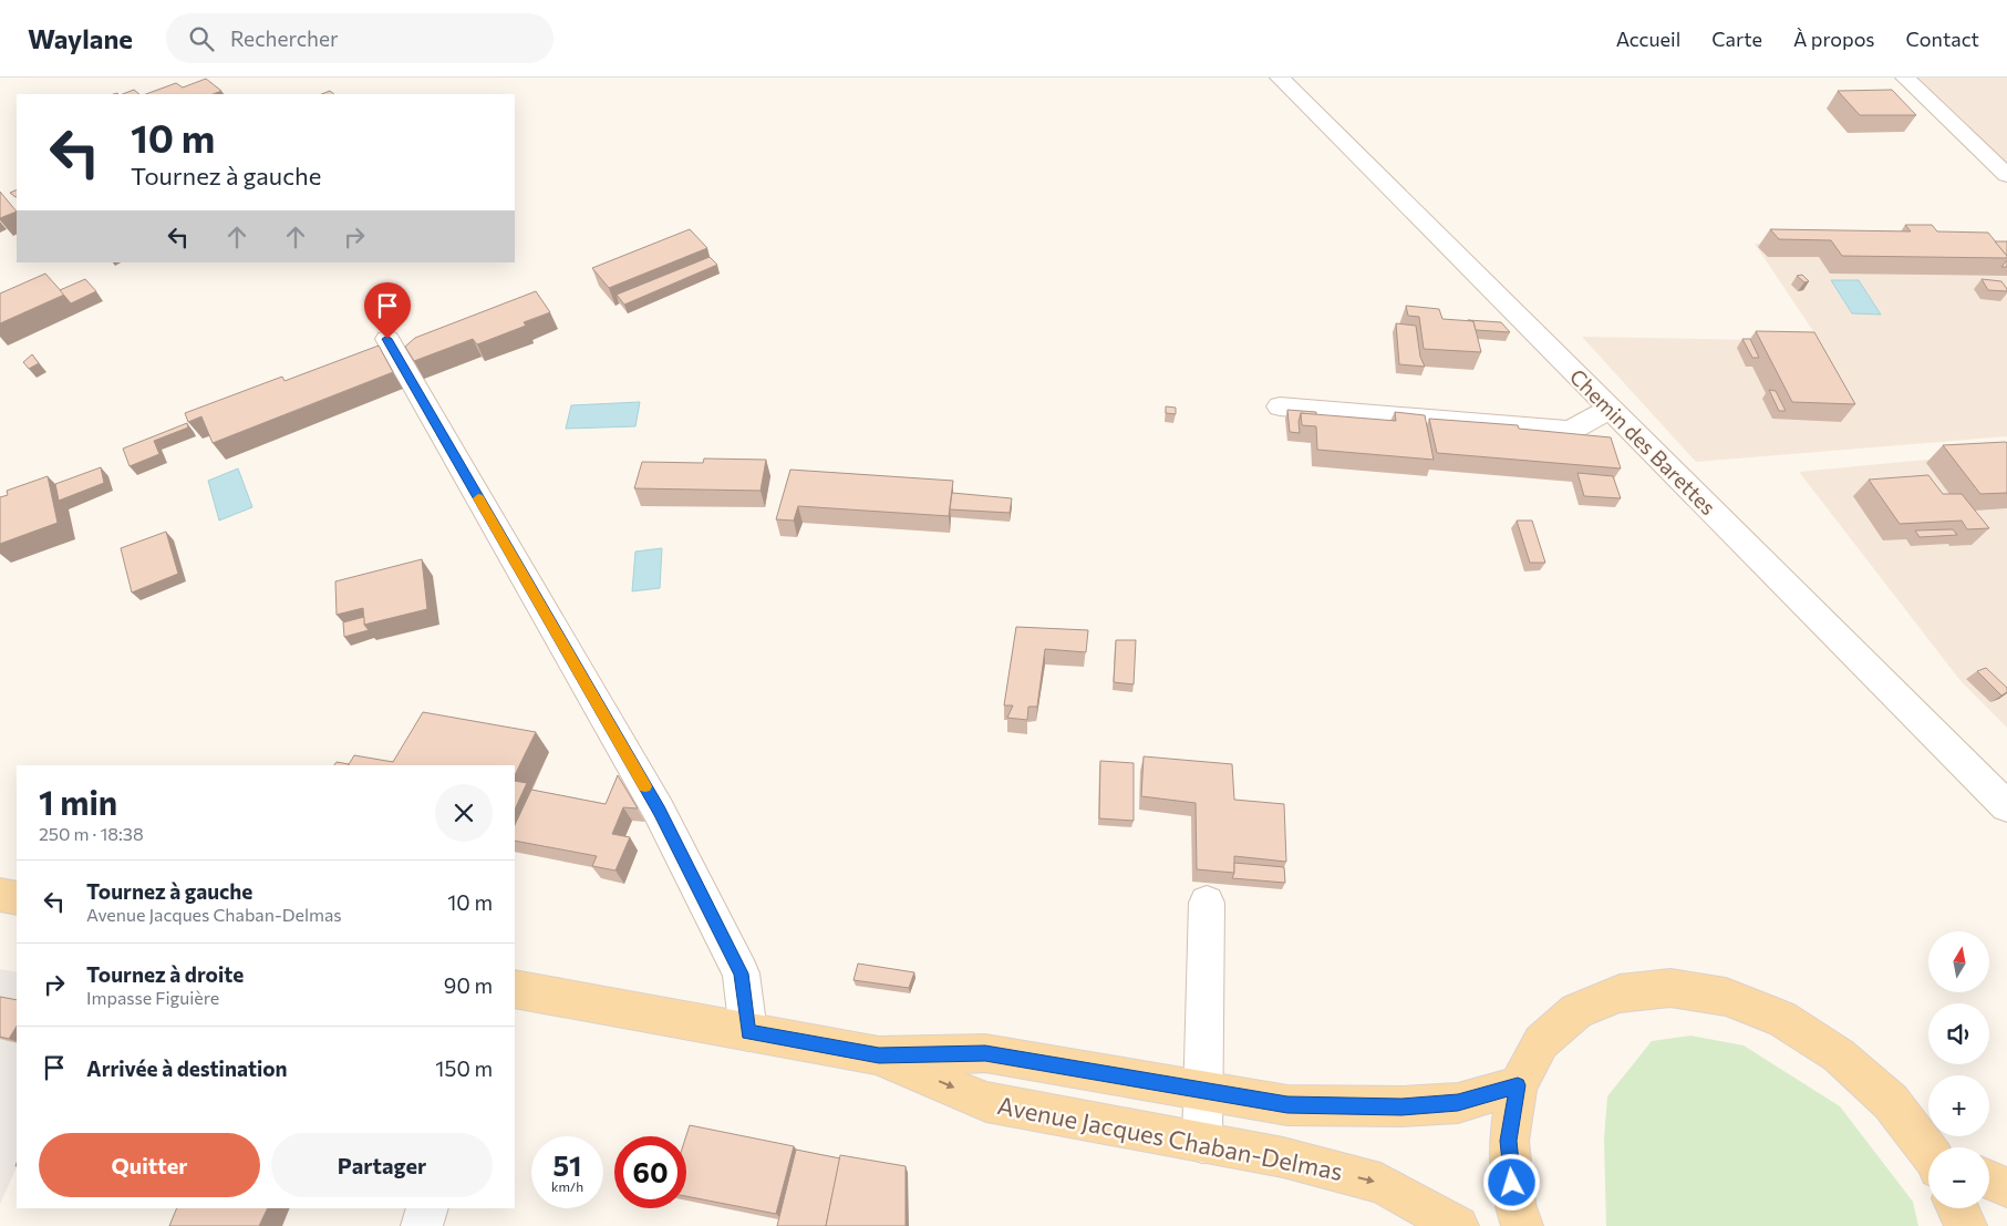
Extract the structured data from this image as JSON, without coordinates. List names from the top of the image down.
{
  "streets": {
    "main road": ["Avenue Jacques Chaban-Delmas"],
    "street": ["Chemin des Barettes"]
  },
  "north": "top",
  "page": {
    "header": "Waylane",
    "search": "Rechercher",
    "nav": [
      "Accueil",
      "Carte",
      "À propos",
      "Contact"
    ],
    "turn": ["10 m", "Tournez à gauche"],
    "heading": ["1 min", "250 m · 18:38"],
    "list": [
      {
        "name": "Tournez à gauche",
        "note": "Avenue Jacques Chaban-Delmas",
        "value": "10 m"
      },
      {
        "name": "Tournez à droite",
        "note": "Impasse Figuière",
        "value": "90 m"
      },
      {
        "name": "Arrivée à destination",
        "value": "150 m"
      }
    ],
    "map_buttons": ["+", "−"],
    "buttons": ["Quitter", "Partager"],
    "speed": "51 km/h",
    "limit": "60"
  }
}
